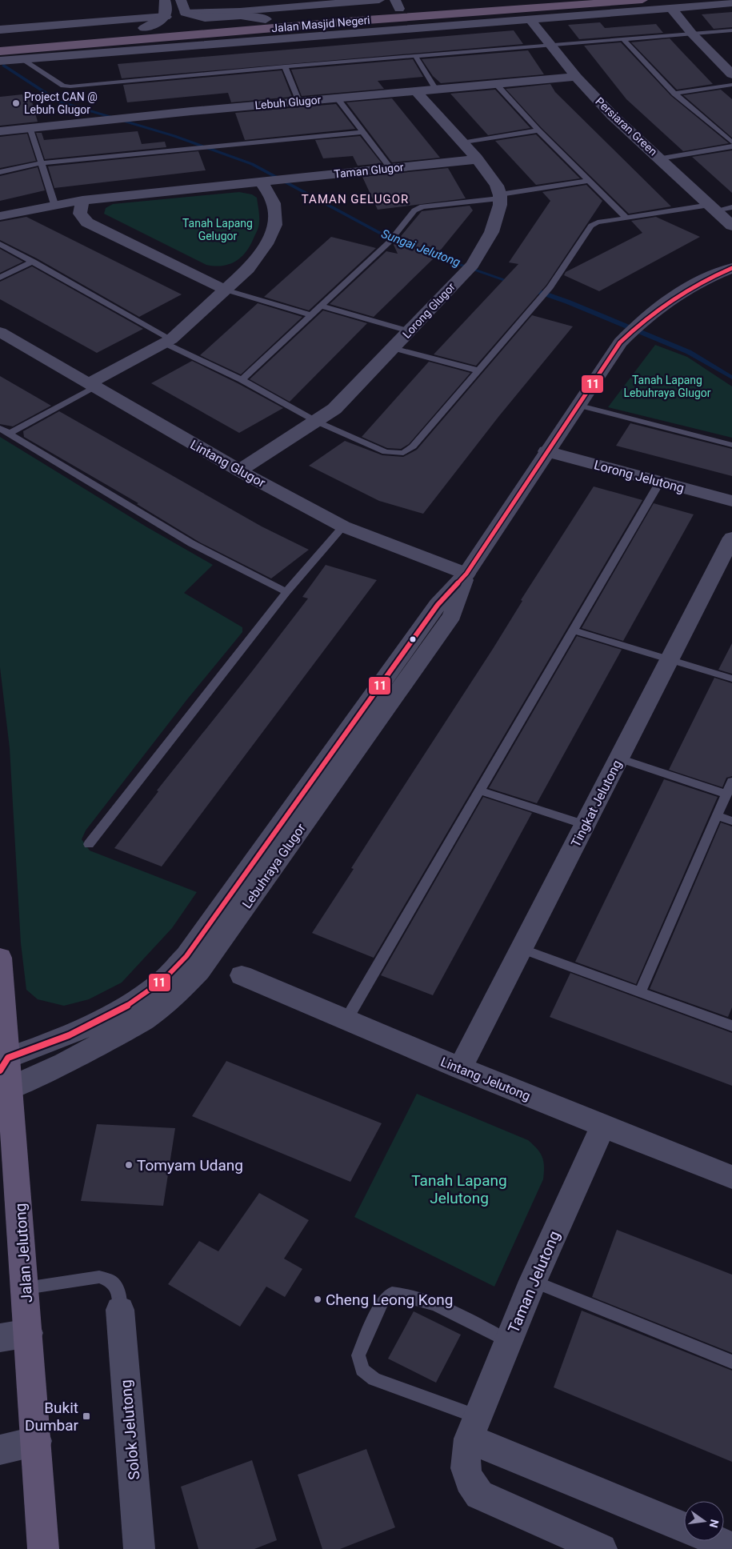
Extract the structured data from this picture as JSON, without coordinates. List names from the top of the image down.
{
  "streets": {
    "highway": ["Jalan Masjid Negeri"],
    "main road": ["Jalan Jelutong"],
    "street": [
      "Lebuh Glugor",
      "Persiaran Green",
      "Taman Glugor",
      "Lorong Glugor",
      "Lintang Glugor",
      "Lorong Jelutong",
      "Tingkat Jelutong",
      "Lebuhraya Glugor",
      "Lintang Jelutong",
      "Taman Jelutong",
      "Solok Jelutong"
    ]
  },
  "crossings": [
    ["Lebuh Glugor", "Persiaran Green"],
    ["Lorong Glugor", "Lintang Glugor"],
    ["Lintang Glugor", "Lebuhraya Glugor"],
    ["Lorong Jelutong", "Lebuhraya Glugor"],
    ["Tingkat Jelutong", "Lintang Jelutong"],
    ["Lebuhraya Glugor", "Jalan Jelutong"],
    ["Lintang Jelutong", "Taman Jelutong"]
  ],
  "districts": ["TAMAN GELUGOR"],
  "water": ["Sungai Jelutong"],
  "parks": ["Tanah Lapang Gelugor", "Tanah Lapang Lebuhraya Glugor", "Tanah Lapang Jelutong"],
  "places": {
    "other": ["Project CAN @ Lebuh Glugor", "Tomyam Udang", "Cheng Leong Kong"],
    "transit": ["Bukit Dumbar"]
  },
  "lines": ["transit line 11"],
  "north": "right"
}
